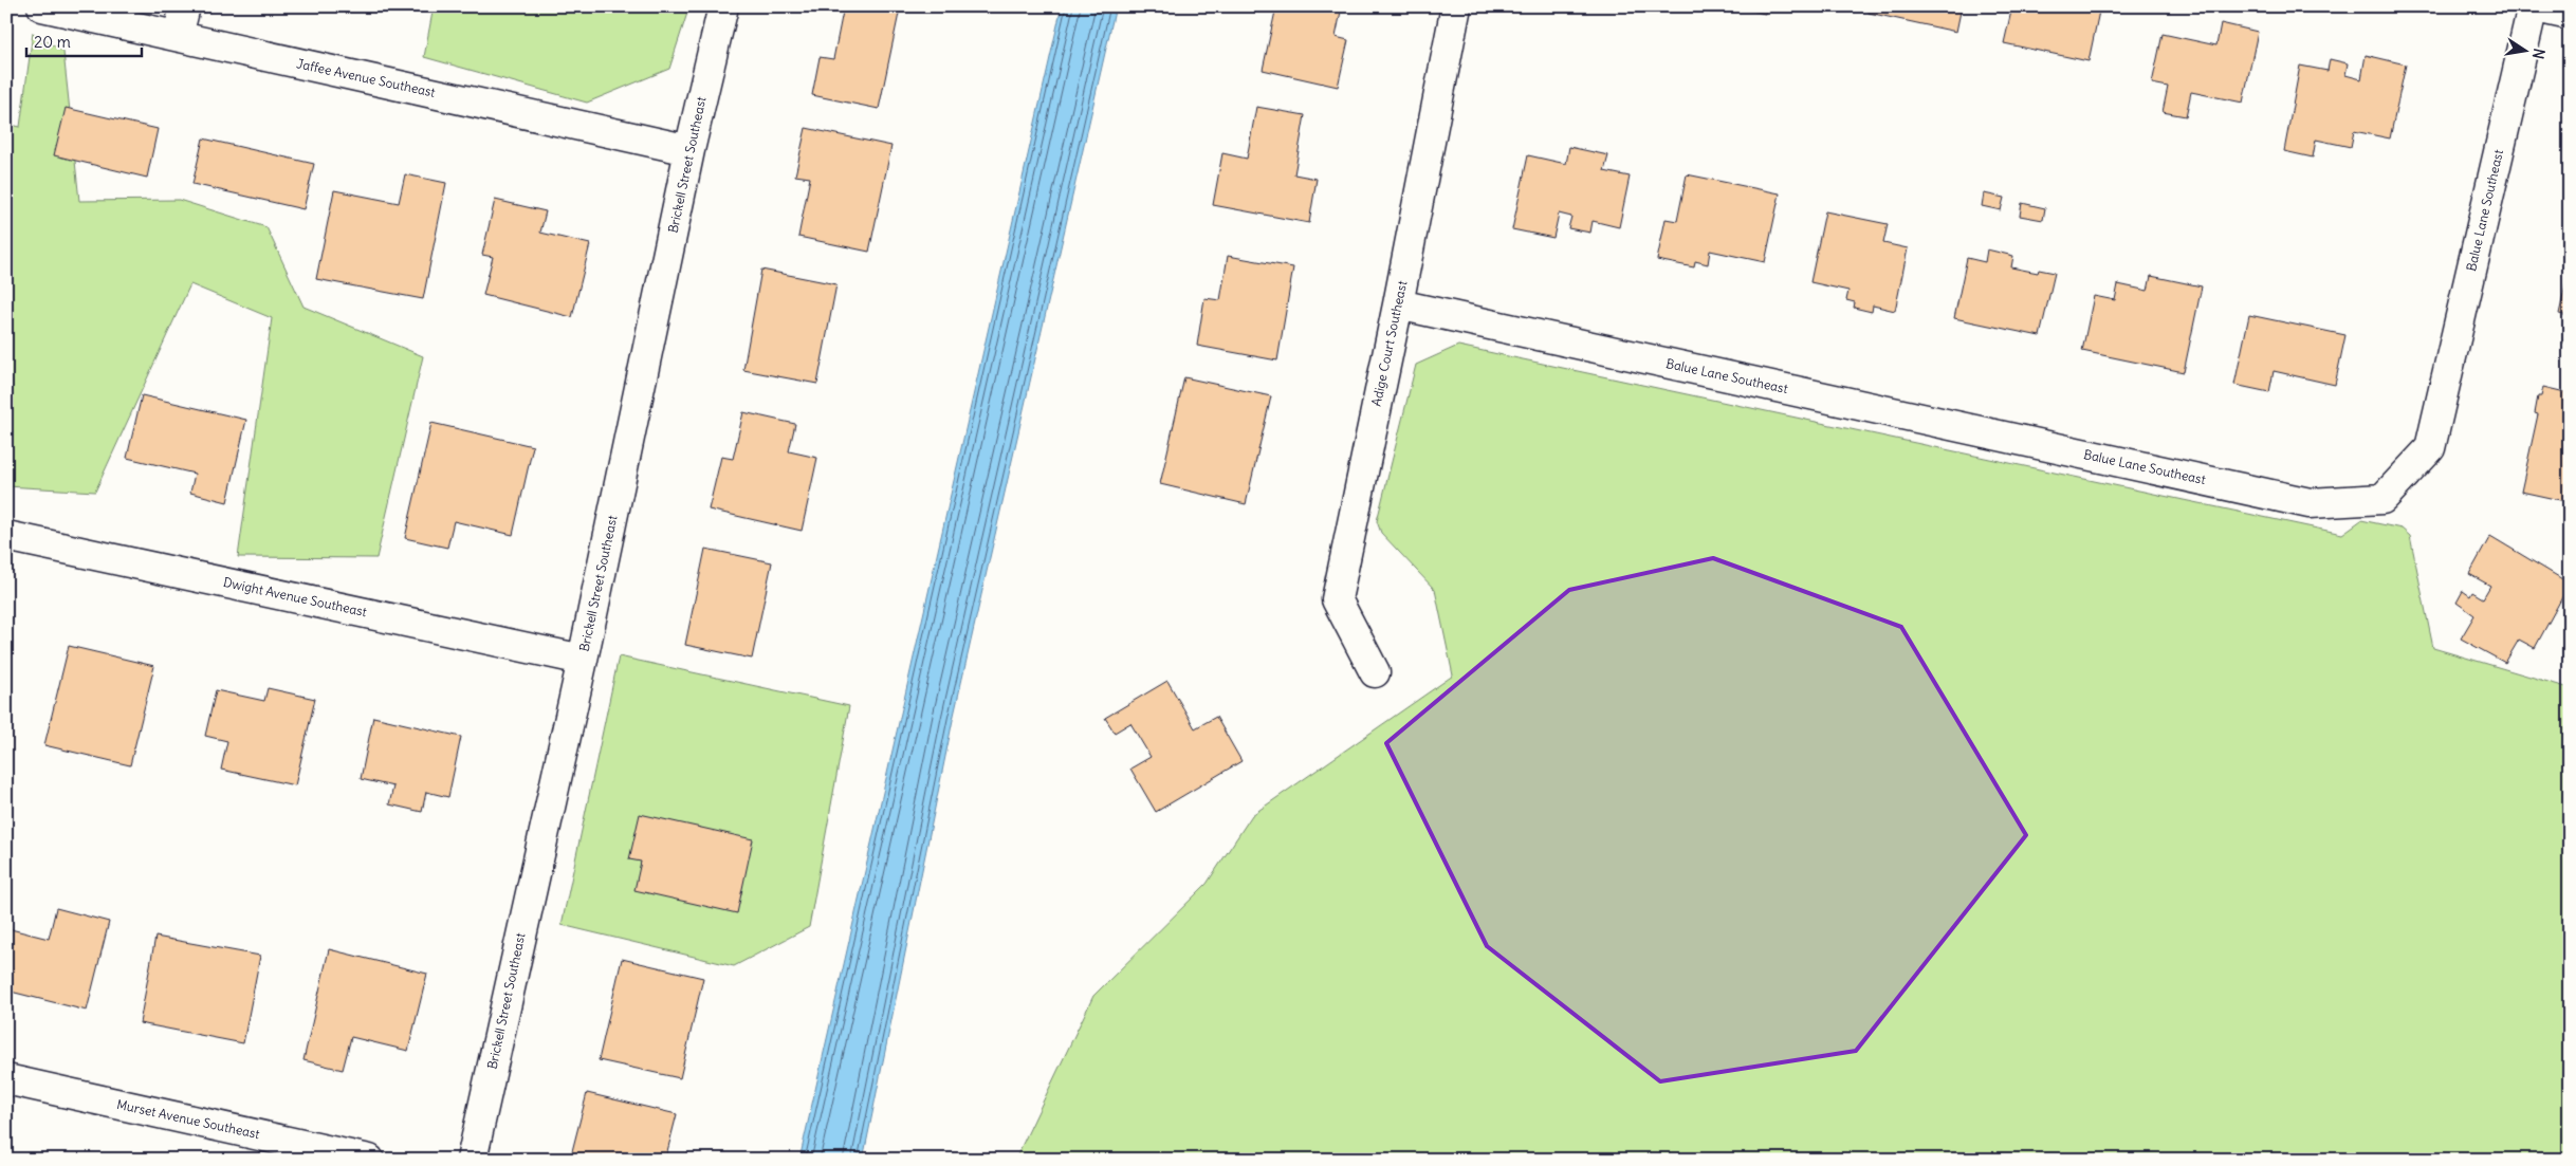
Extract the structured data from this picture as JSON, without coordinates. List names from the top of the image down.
{
  "streets": {
    "street": [
      "Jaffee Avenue Southeast",
      "Brickell Street Southeast",
      "Balue Lane Southeast",
      "Adige Court Southeast",
      "Dwight Avenue Southeast",
      "Murset Avenue Southeast"
    ]
  },
  "crossings": [
    ["Jaffee Avenue Southeast", "Brickell Street Southeast"],
    ["Brickell Street Southeast", "Dwight Avenue Southeast"],
    ["Balue Lane Southeast", "Adige Court Southeast"]
  ],
  "scale_bar": "20 m",
  "north": "right"
}
